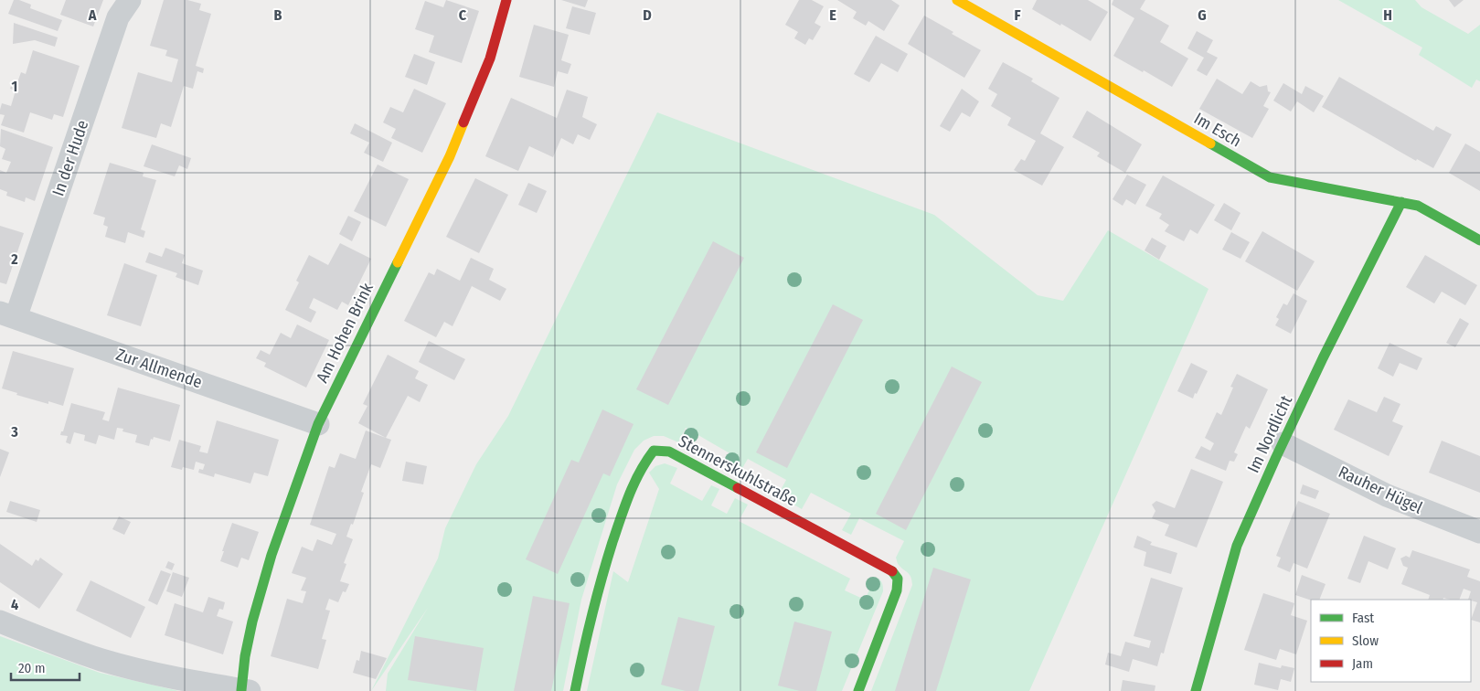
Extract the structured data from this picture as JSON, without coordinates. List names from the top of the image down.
{
  "streets": {
    "street": [
      "Im Esch",
      "In der Hude",
      "Am Hohen Brink",
      "Zur Allmende",
      "Im Nordlicht",
      "Stennerskuhlstraße",
      "Rauher Hügel"
    ]
  },
  "crossings": [
    ["Im Esch", "Im Nordlicht"],
    ["In der Hude", "Zur Allmende"],
    ["Am Hohen Brink", "Zur Allmende"],
    ["Im Nordlicht", "Rauher Hügel"]
  ],
  "legend": ["Fast", "Slow", "Jam"],
  "scale_bar": "20 m",
  "grid": {
    "columns": [
      "A",
      "B",
      "C",
      "D",
      "E",
      "F",
      "G",
      "H"
    ],
    "rows": [
      "1",
      "2",
      "3",
      "4"
    ]
  }
}
